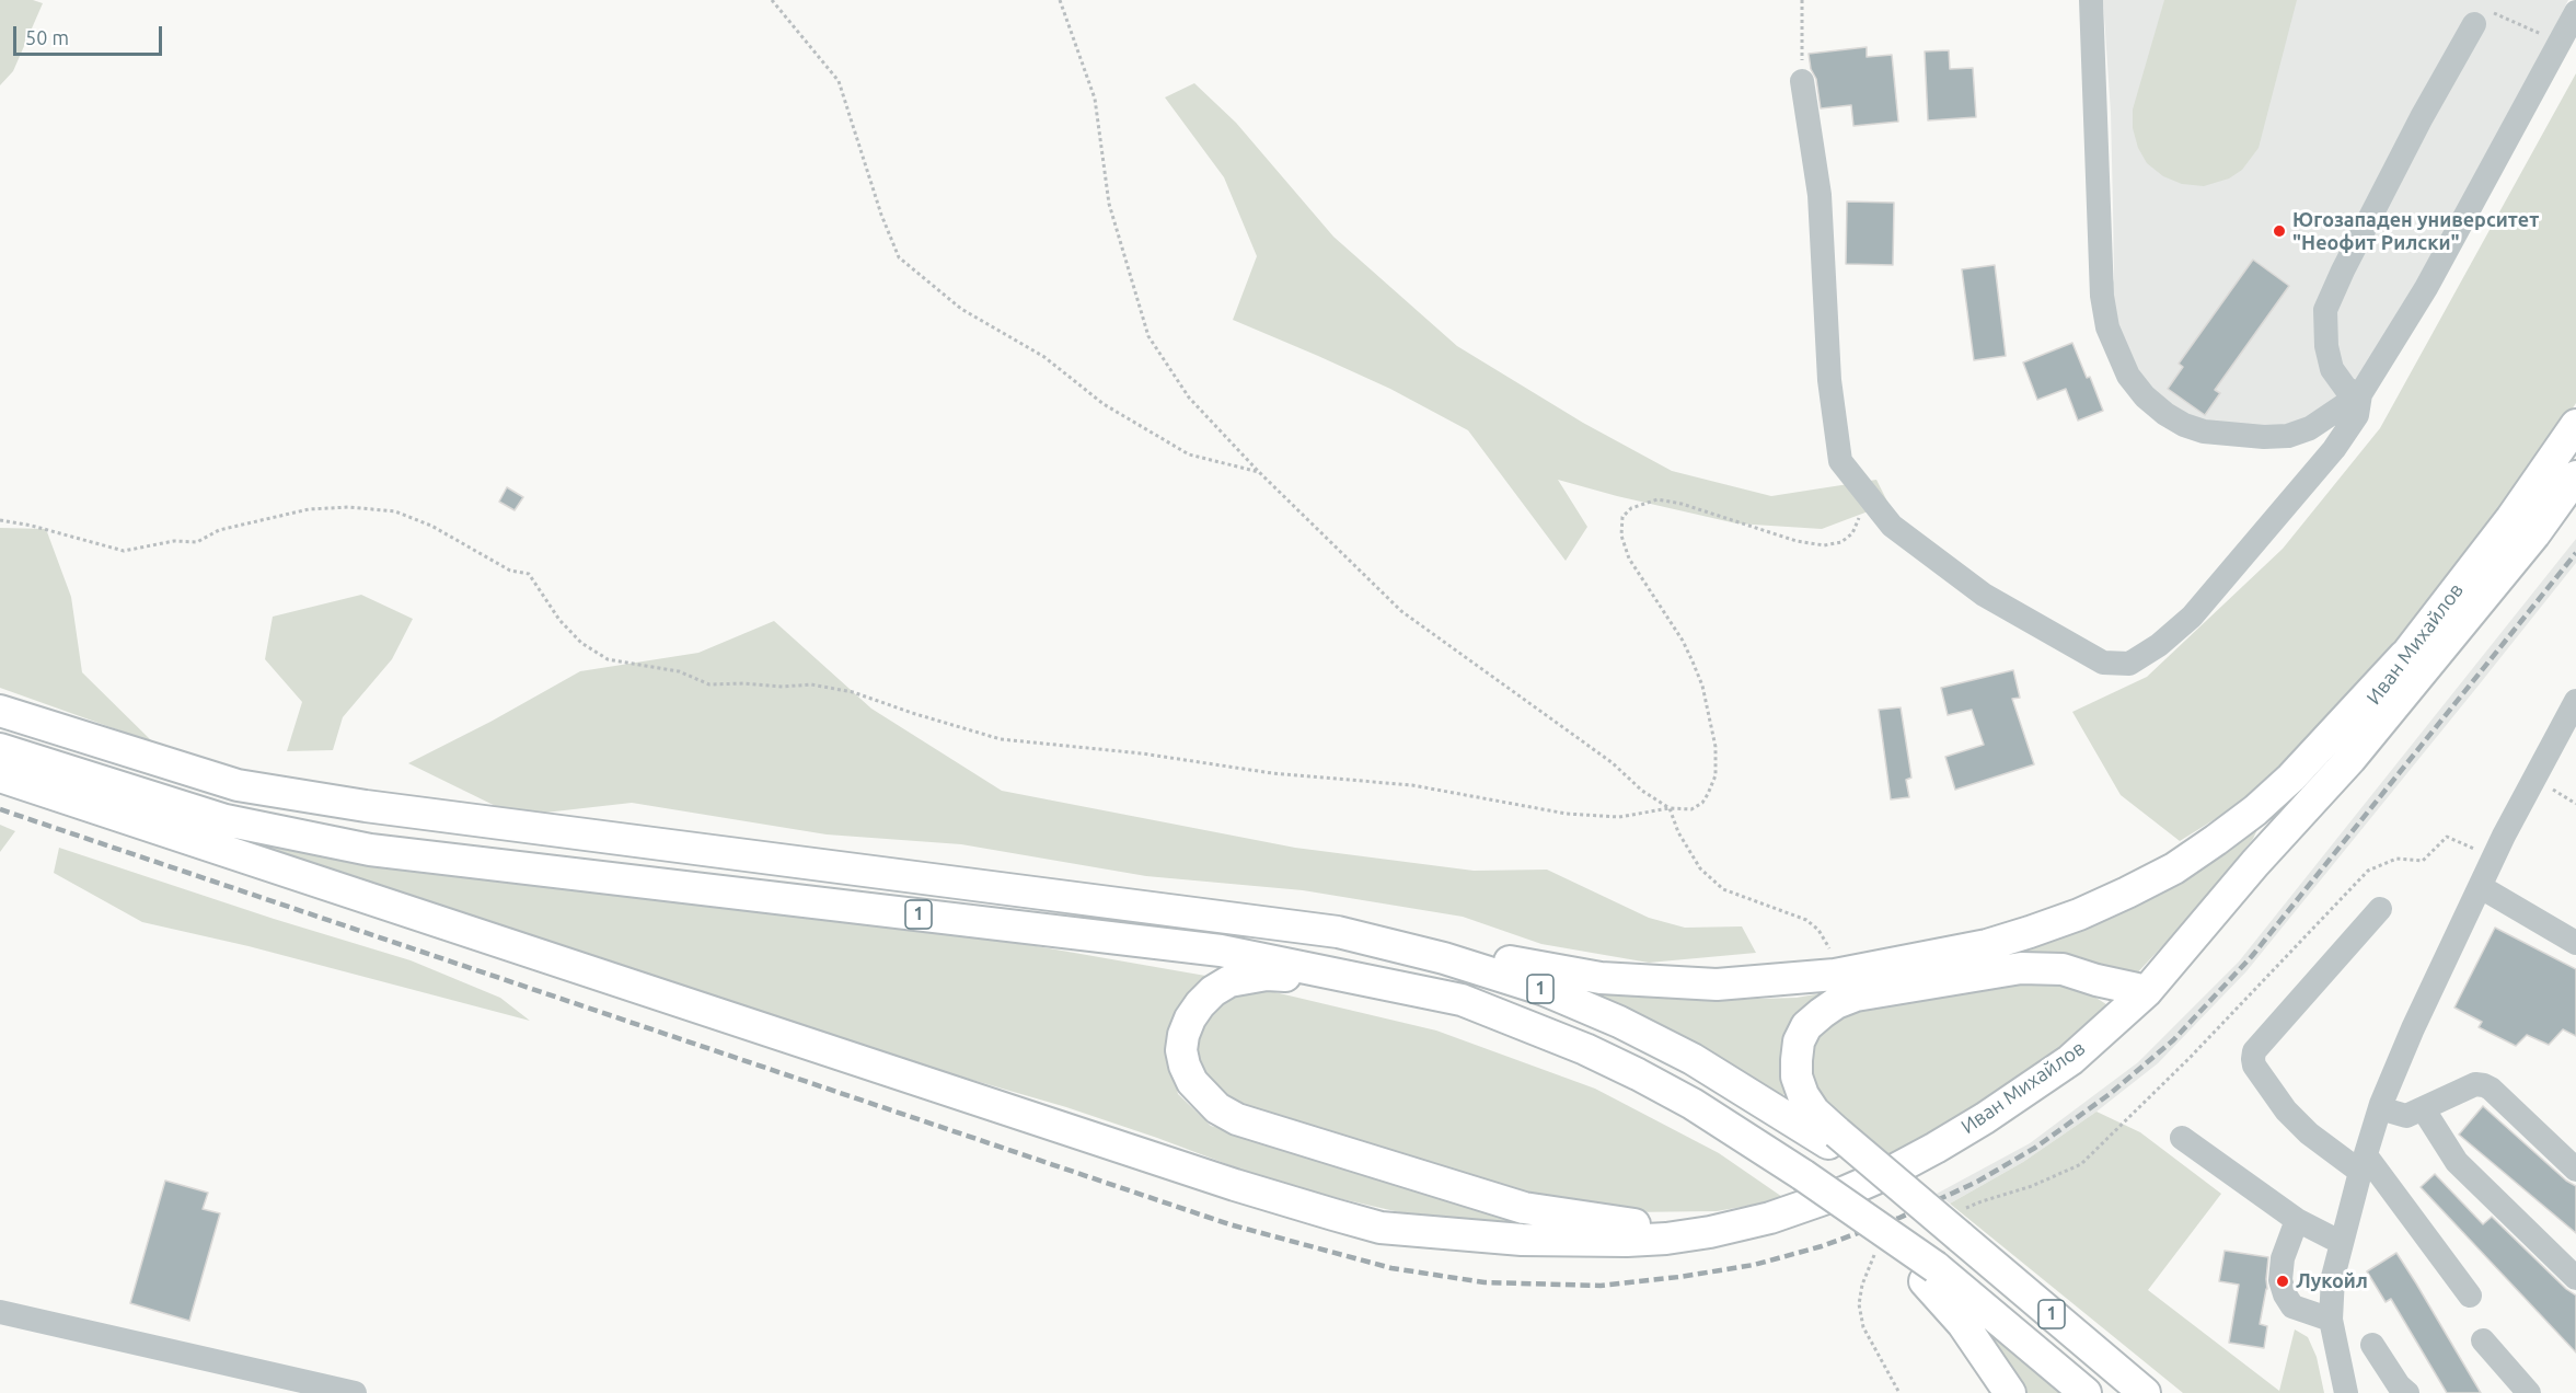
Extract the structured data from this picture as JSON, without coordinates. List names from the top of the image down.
{
  "streets": {
    "main road": ["Иван Михайлов", "1"]
  },
  "places": ["Югозападен университет \"Неофит Рилски\"", "Лукойл"],
  "scale_bar": "50 m"
}
